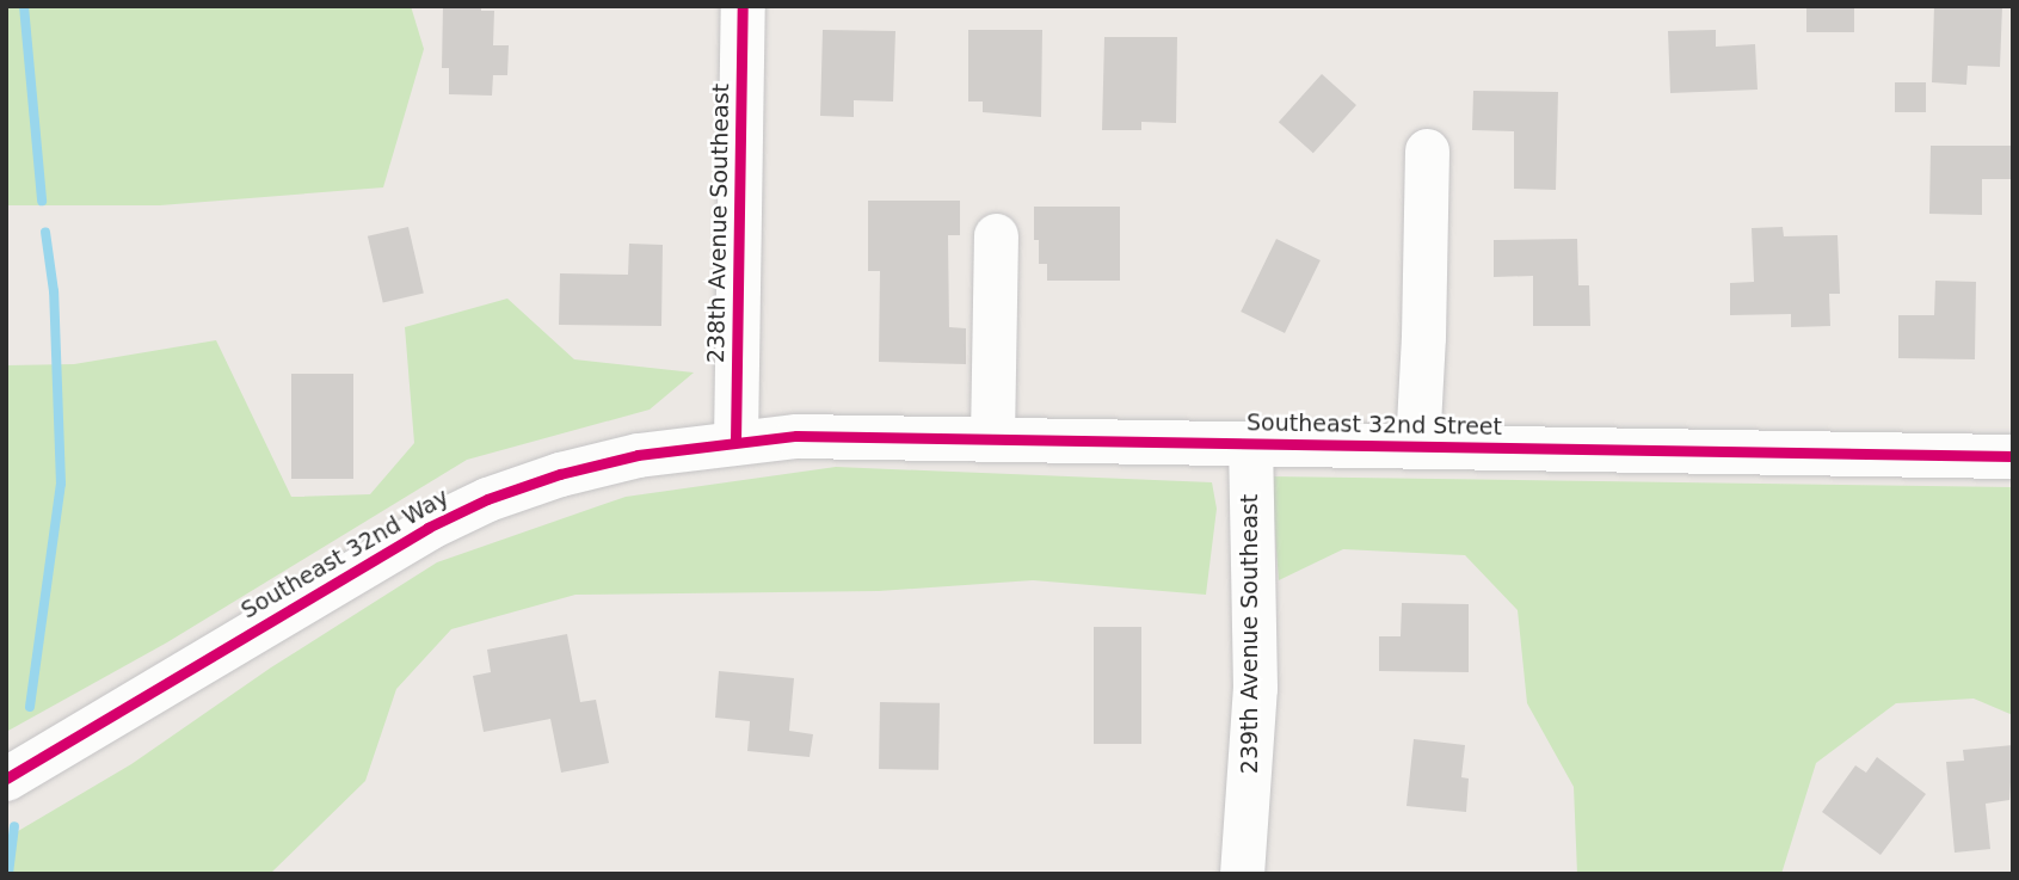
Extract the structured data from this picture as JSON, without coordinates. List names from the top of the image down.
{
  "streets": {
    "street": [
      "238th Avenue Southeast",
      "Southeast 32nd Street",
      "Southeast 32nd Way",
      "239th Avenue Southeast"
    ]
  },
  "crossings": [
    ["238th Avenue Southeast", "Southeast 32nd Street"],
    ["238th Avenue Southeast", "Southeast 32nd Way"],
    ["Southeast 32nd Street", "Southeast 32nd Way"],
    ["Southeast 32nd Street", "239th Avenue Southeast"]
  ]
}
